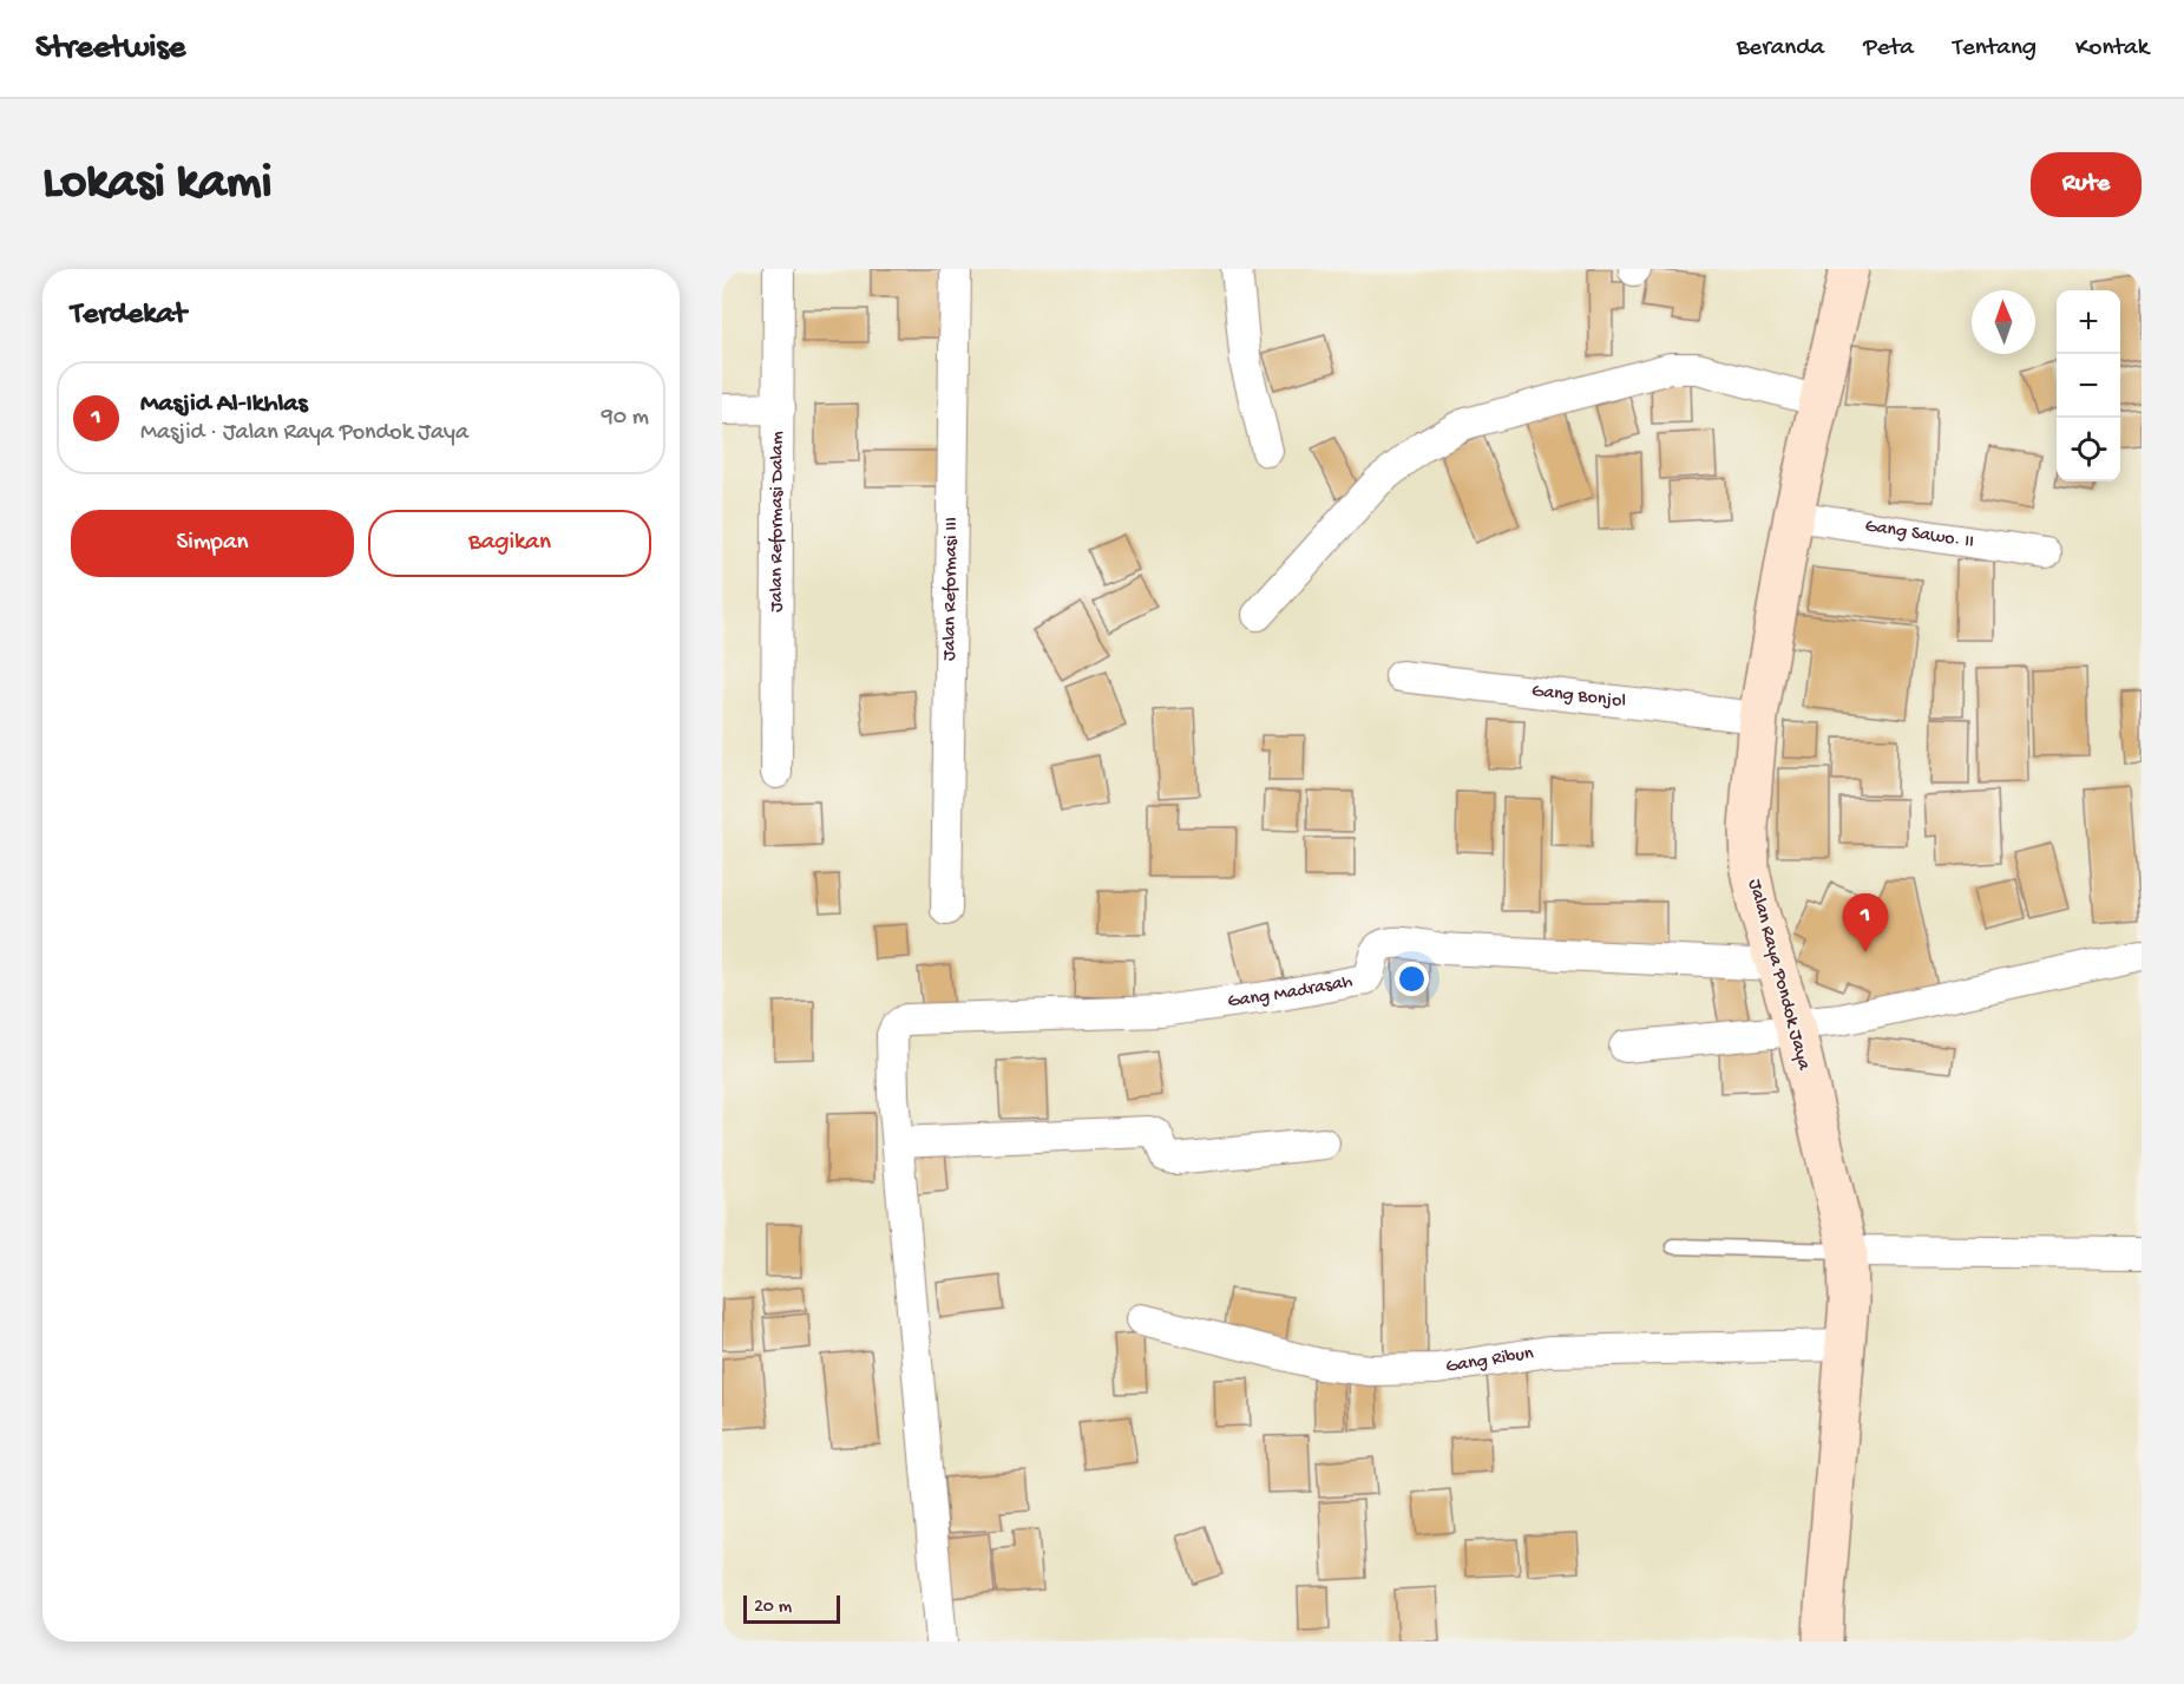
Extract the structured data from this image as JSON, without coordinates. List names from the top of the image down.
{
  "streets": {
    "main road": ["Jalan Raya Pondok Jaya"],
    "street": [
      "Jalan Reformasi Dalam",
      "Gang Sawo. II",
      "Jalan Reformasi III",
      "Gang Bonjol",
      "Gang Madrasah",
      "Gang Ribun"
    ]
  },
  "crossings": [
    ["Gang Sawo. II", "Jalan Raya Pondok Jaya"],
    ["Gang Bonjol", "Jalan Raya Pondok Jaya"],
    ["Jalan Raya Pondok Jaya", "Gang Madrasah"],
    ["Jalan Raya Pondok Jaya", "Gang Ribun"]
  ],
  "scale_bar": "20 m",
  "north": "top",
  "page": {
    "header": "Streetwise",
    "nav": [
      "Beranda",
      "Peta",
      "Tentang",
      "Kontak"
    ],
    "buttons": [
      "Rute",
      ["Simpan", "Bagikan"]
    ],
    "title": "Lokasi kami",
    "heading": "Terdekat",
    "map_buttons": ["+", "−"],
    "list": [
      {
        "mark": "1",
        "name": "Masjid Al-Ikhlas",
        "note": "Masjid · Jalan Raya Pondok Jaya",
        "value": "90 m"
      }
    ],
    "pins": "1",
    "scale": "20 m"
  }
}
